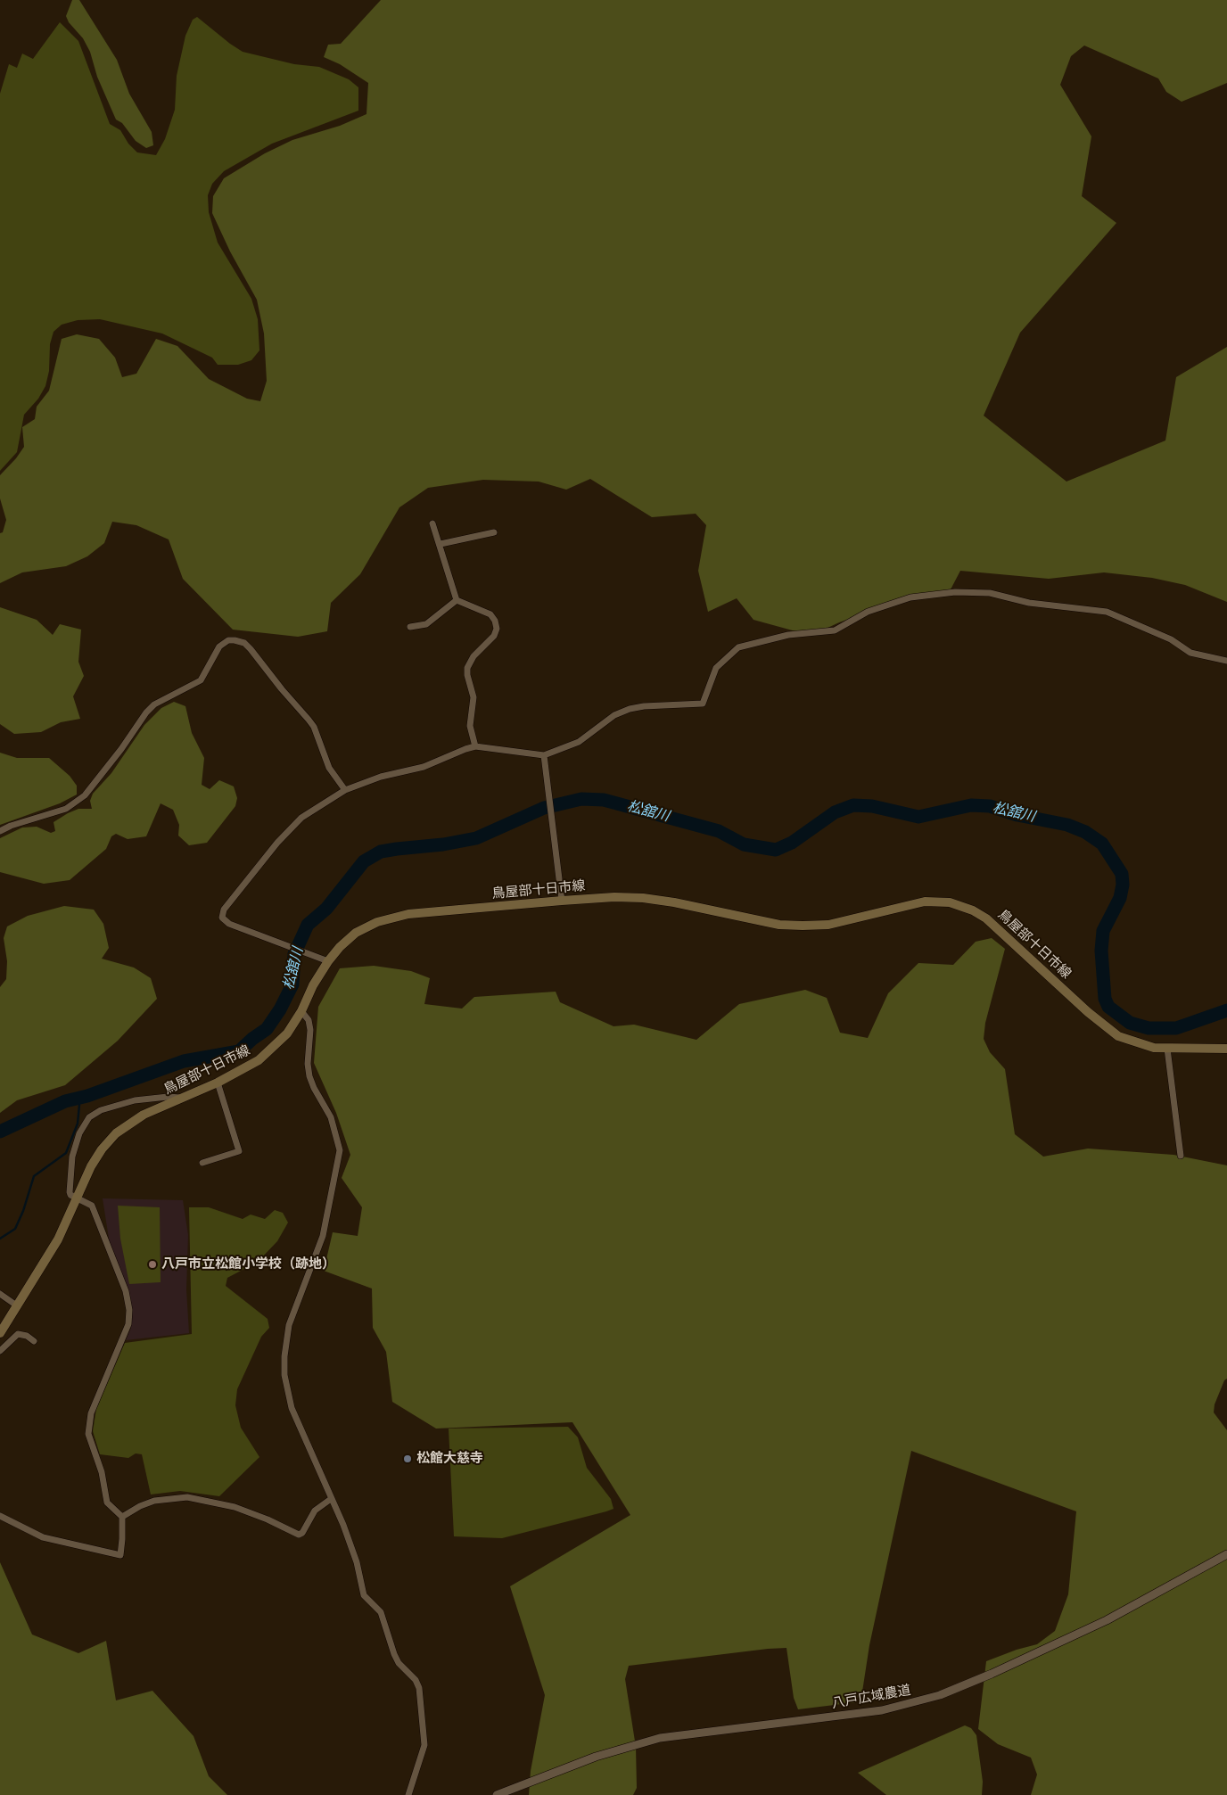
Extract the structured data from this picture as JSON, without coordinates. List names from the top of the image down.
{
  "streets": {
    "main road": ["鳥屋部十日市線"],
    "street": ["八戸広域農道"]
  },
  "water": ["松舘川"],
  "places": ["八戸市立松館小学校（跡地）", "松館大慈寺"]
}
